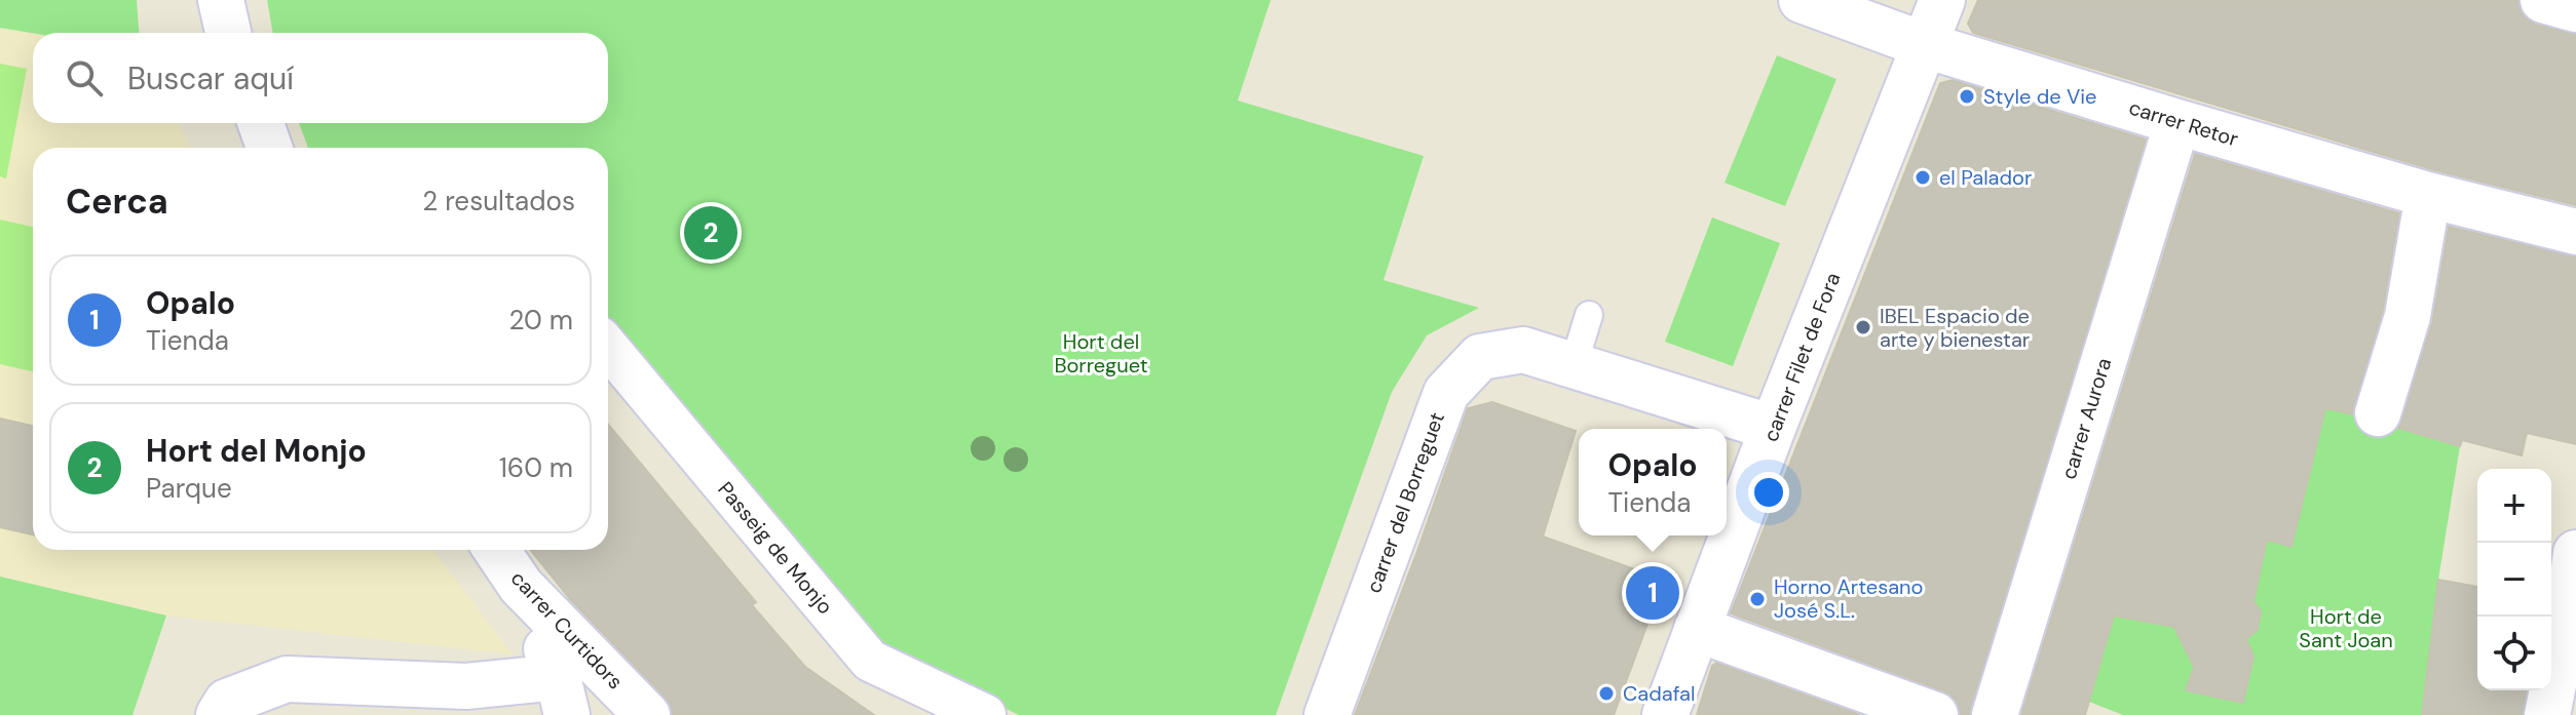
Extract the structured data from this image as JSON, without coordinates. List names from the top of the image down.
{
  "streets": {
    "street": [
      "carrer Retor",
      "carrer Filet de Fora",
      "carrer Aurora",
      "carrer del Borreguet",
      "Passeig de Monjo",
      "carrer Curtidors"
    ]
  },
  "crossings": [
    ["carrer Retor", "carrer Filet de Fora"],
    ["carrer Retor", "carrer Aurora"],
    ["carrer Filet de Fora", "carrer del Borreguet"]
  ],
  "parks": ["Hort del Borreguet", "Hort de Sant Joan"],
  "places": [
    "Style de Vie",
    "el Palador",
    "IBEL Espacio de arte y bienestar",
    "Horno Artesano José S.L.",
    "Cadafal"
  ],
  "page": {
    "search": "Buscar aquí",
    "heading": ["Cerca", "2 resultados"],
    "pins": ["2", "1"],
    "list": [
      {
        "mark": "1",
        "name": "Opalo",
        "note": "Tienda",
        "value": "20 m"
      },
      {
        "mark": "2",
        "name": "Hort del Monjo",
        "note": "Parque",
        "value": "160 m"
      }
    ],
    "popup": ["Opalo", "Tienda"],
    "map_buttons": ["+", "−"]
  }
}
